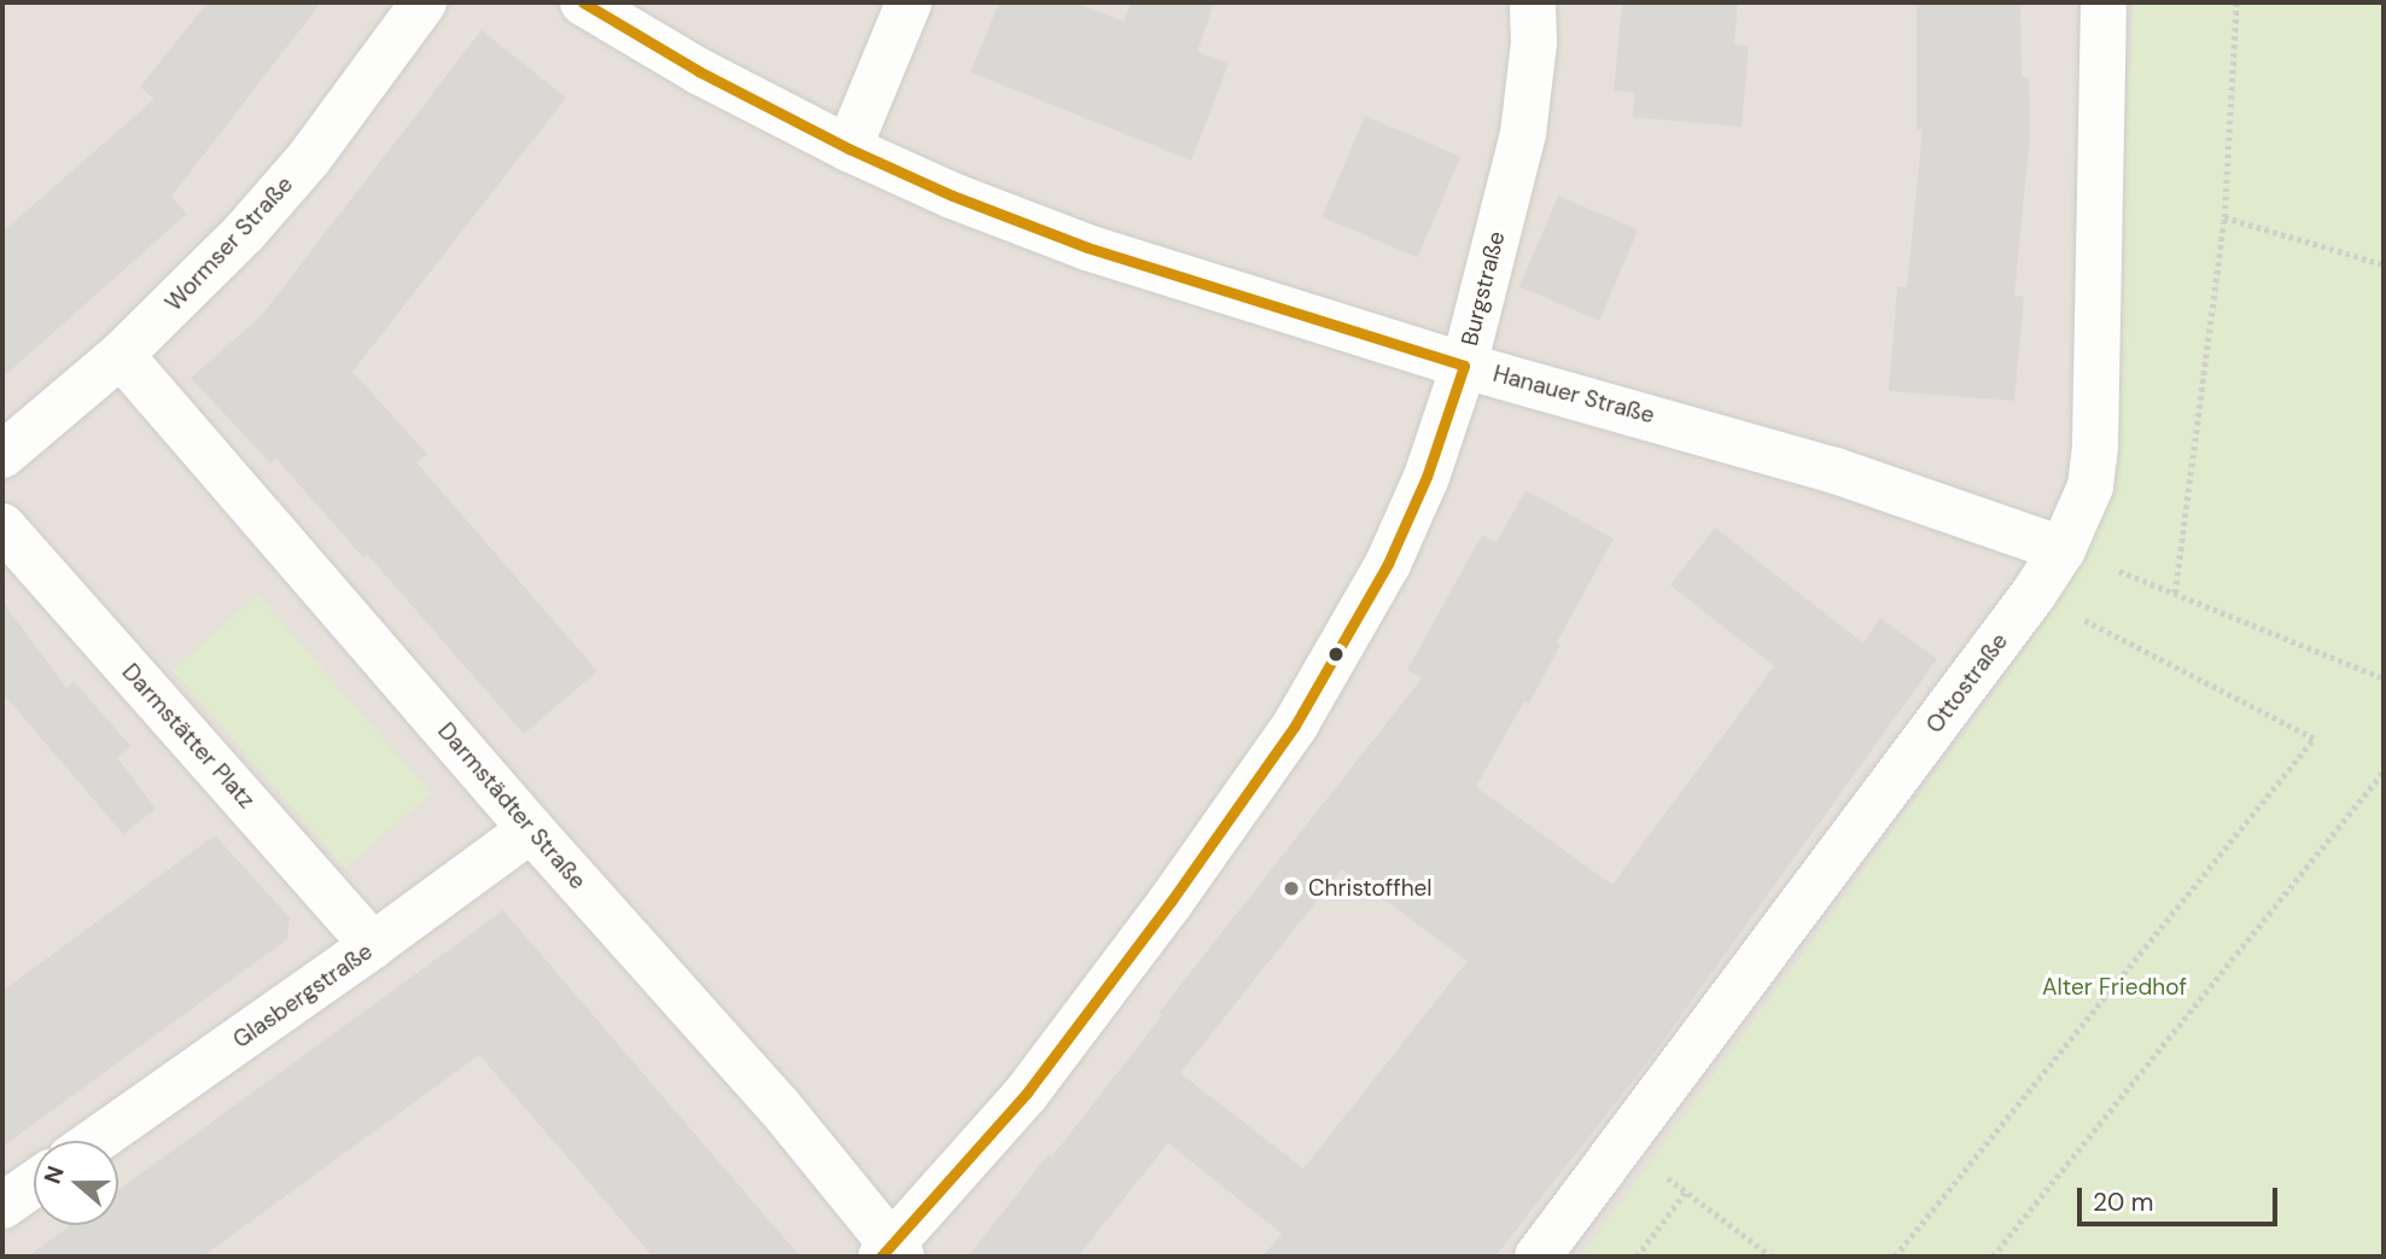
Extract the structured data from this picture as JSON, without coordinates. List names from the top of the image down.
{
  "streets": {
    "street": [
      "Wormser Straße",
      "Burgstraße",
      "Hanauer Straße",
      "Ottostraße",
      "Darmstätter Platz",
      "Darmstädter Straße",
      "Glasbergstraße"
    ]
  },
  "crossings": [
    ["Wormser Straße", "Darmstädter Straße"],
    ["Burgstraße", "Hanauer Straße"],
    ["Burgstraße", "Darmstädter Straße"],
    ["Hanauer Straße", "Ottostraße"],
    ["Darmstätter Platz", "Glasbergstraße"],
    ["Darmstädter Straße", "Glasbergstraße"]
  ],
  "parks": ["Alter Friedhof"],
  "places": ["Christoffhel"],
  "scale_bar": "20 m",
  "north": "left"
}
